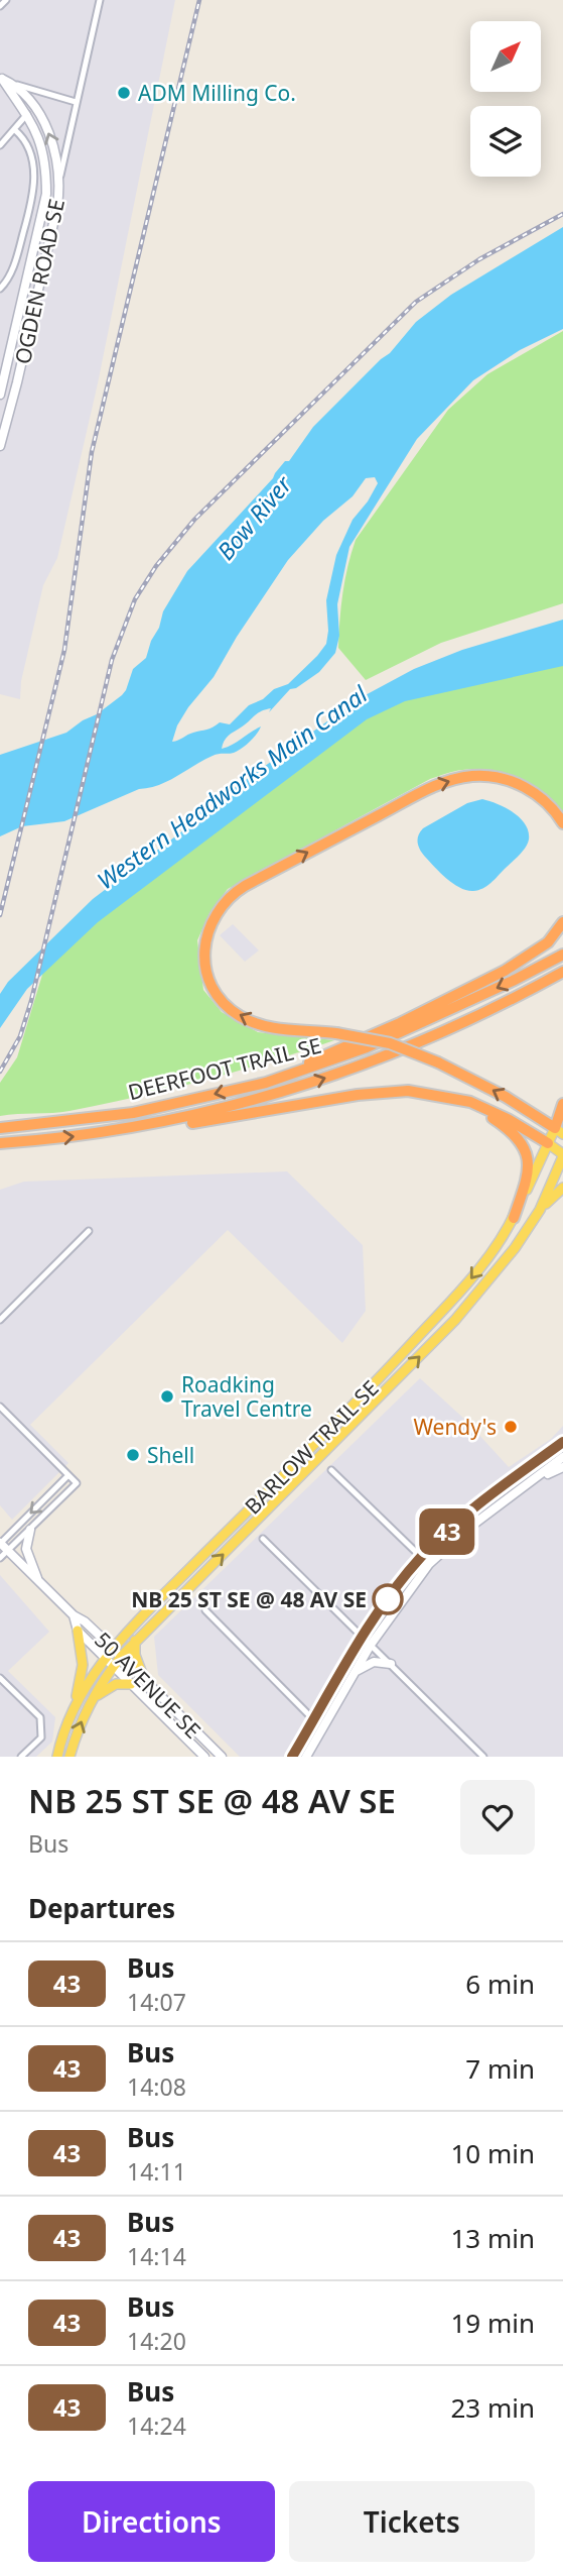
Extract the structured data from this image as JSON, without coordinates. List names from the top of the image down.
{
  "streets": {
    "highway": ["DEERFOOT TRAIL SE"],
    "main road": ["BARLOW TRAIL SE"],
    "street": ["OGDEN ROAD SE", "50 AVENUE SE"]
  },
  "crossings": [
    ["BARLOW TRAIL SE", "50 AVENUE SE"]
  ],
  "water": ["Bow River", "Western Headworks Main Canal"],
  "places": [
    "ADM Milling Co.",
    "Roadking Travel Centre",
    "Wendy's",
    "Shell",
    "NB 25 ST SE @ 48 AV SE"
  ],
  "lines": ["bus line 43"],
  "north": "top right",
  "page": {
    "on_map": "43",
    "heading": [
      ["NB 25 ST SE @ 48 AV SE", "Bus"],
      "Departures"
    ],
    "list": [
      {
        "mark": "43",
        "name": "Bus",
        "note": "14:07",
        "value": "6 min"
      },
      {
        "mark": "43",
        "name": "Bus",
        "note": "14:08",
        "value": "7 min"
      },
      {
        "mark": "43",
        "name": "Bus",
        "note": "14:11",
        "value": "10 min"
      },
      {
        "mark": "43",
        "name": "Bus",
        "note": "14:14",
        "value": "13 min"
      },
      {
        "mark": "43",
        "name": "Bus",
        "note": "14:20",
        "value": "19 min"
      },
      {
        "mark": "43",
        "name": "Bus",
        "note": "14:24",
        "value": "23 min"
      }
    ],
    "buttons": ["Directions", "Tickets"]
  }
}
